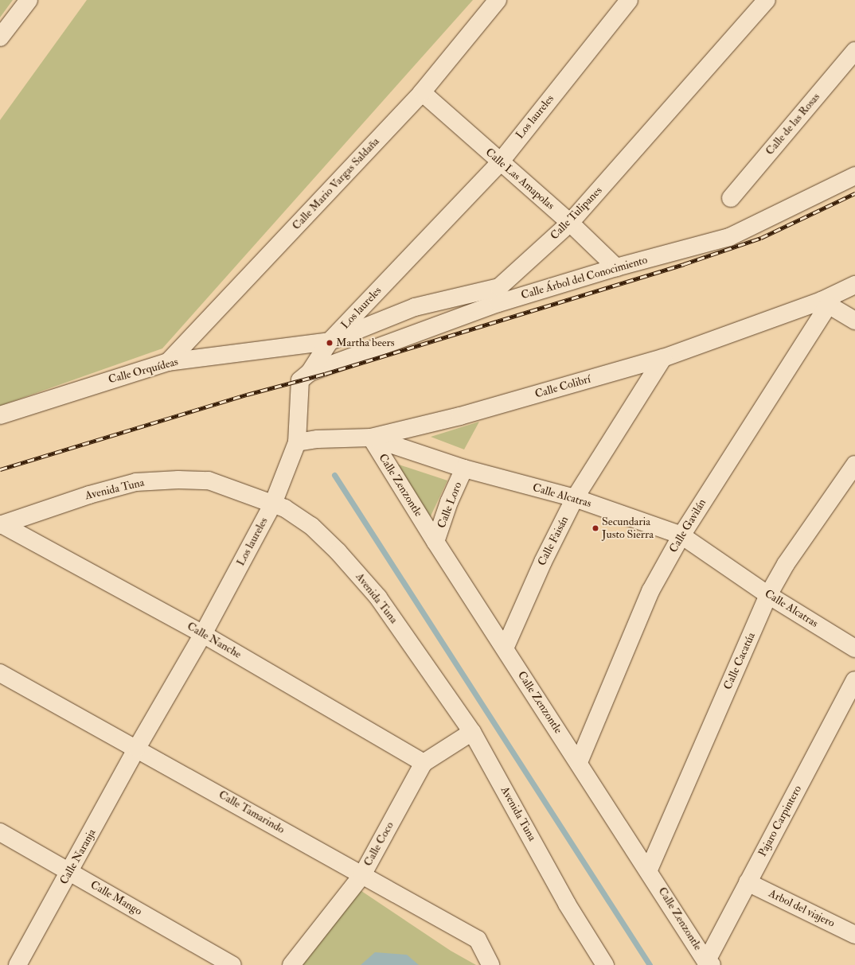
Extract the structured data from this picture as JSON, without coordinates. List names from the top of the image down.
{
  "streets": {
    "street": [
      "Los laureles",
      "Calle de las Rosas",
      "Calle Las Amapolas",
      "Calle Mario Vargas Saldaña",
      "Calle Tulipanes",
      "Calle Árbol del Conocimiento",
      "Calle Orquídeas",
      "Calle Colibrí",
      "Calle Zenzontle",
      "Avenida Tuna",
      "Calle Alcatras",
      "Calle Loro",
      "Calle Gavilán",
      "Calle Faisán",
      "Calle Nanche",
      "Calle Cacatúa",
      "Calle Tamarindo",
      "Pajaro Carpintero",
      "Calle Coco",
      "Calle Naranja",
      "Calle Mango",
      "Arbol del viajero"
    ]
  },
  "crossings": [
    ["Los laureles", "Calle Las Amapolas"],
    ["Los laureles", "Calle Tulipanes"],
    ["Los laureles", "Calle Árbol del Conocimiento"],
    ["Los laureles", "Calle Orquídeas"],
    ["Los laureles", "Calle Colibrí"],
    ["Los laureles", "Avenida Tuna"],
    ["Los laureles", "Calle Nanche"],
    ["Los laureles", "Calle Tamarindo"],
    ["Los laureles", "Calle Naranja"],
    ["Calle Las Amapolas", "Calle Mario Vargas Saldaña"],
    ["Calle Las Amapolas", "Calle Tulipanes"],
    ["Calle Las Amapolas", "Calle Árbol del Conocimiento"],
    ["Calle Mario Vargas Saldaña", "Calle Orquídeas"],
    ["Calle Tulipanes", "Calle Orquídeas"],
    ["Calle Colibrí", "Calle Zenzontle"],
    ["Calle Colibrí", "Calle Alcatras"],
    ["Calle Colibrí", "Calle Gavilán"],
    ["Calle Colibrí", "Calle Faisán"],
    ["Calle Zenzontle", "Calle Alcatras"],
    ["Calle Zenzontle", "Calle Loro"],
    ["Calle Zenzontle", "Calle Gavilán"],
    ["Calle Zenzontle", "Calle Faisán"],
    ["Calle Zenzontle", "Calle Cacatúa"],
    ["Calle Zenzontle", "Pajaro Carpintero"],
    ["Avenida Tuna", "Calle Nanche"],
    ["Avenida Tuna", "Calle Coco"],
    ["Calle Alcatras", "Calle Loro"],
    ["Calle Alcatras", "Calle Gavilán"],
    ["Calle Alcatras", "Calle Faisán"],
    ["Calle Alcatras", "Calle Cacatúa"],
    ["Calle Nanche", "Calle Coco"],
    ["Calle Tamarindo", "Calle Coco"],
    ["Calle Tamarindo", "Calle Naranja"],
    ["Pajaro Carpintero", "Arbol del viajero"],
    ["Calle Naranja", "Calle Mango"]
  ],
  "places": ["Martha beers", "Secundaria Justo Sierra"]
}
